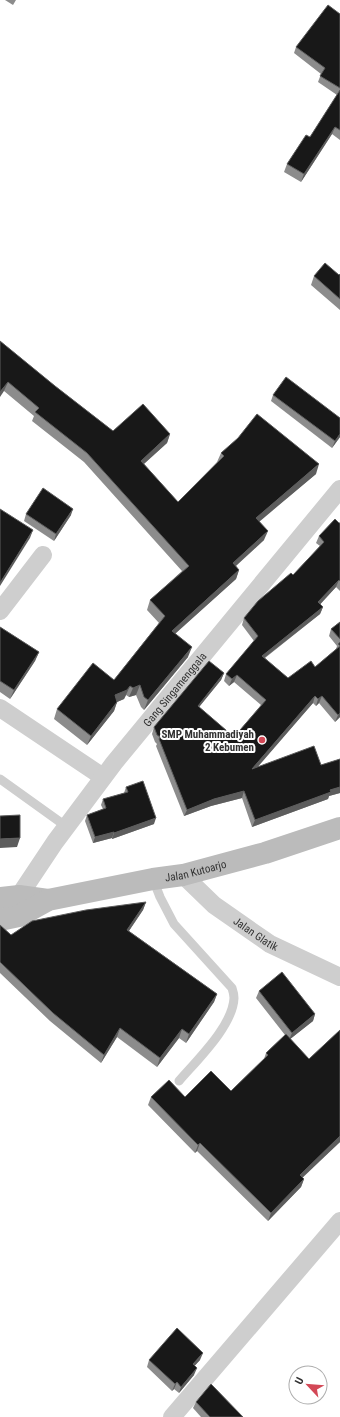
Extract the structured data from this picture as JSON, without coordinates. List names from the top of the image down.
{
  "streets": {
    "main road": ["Jalan Kutoarjo"],
    "street": ["Gang Singamenggala", "Jalan Glatik"]
  },
  "crossings": [
    ["Gang Singamenggala", "Jalan Kutoarjo"],
    ["Jalan Kutoarjo", "Jalan Glatik"]
  ],
  "places": ["SMP Muhammadiyah 2 Kebumen"],
  "north": "top left"
}
